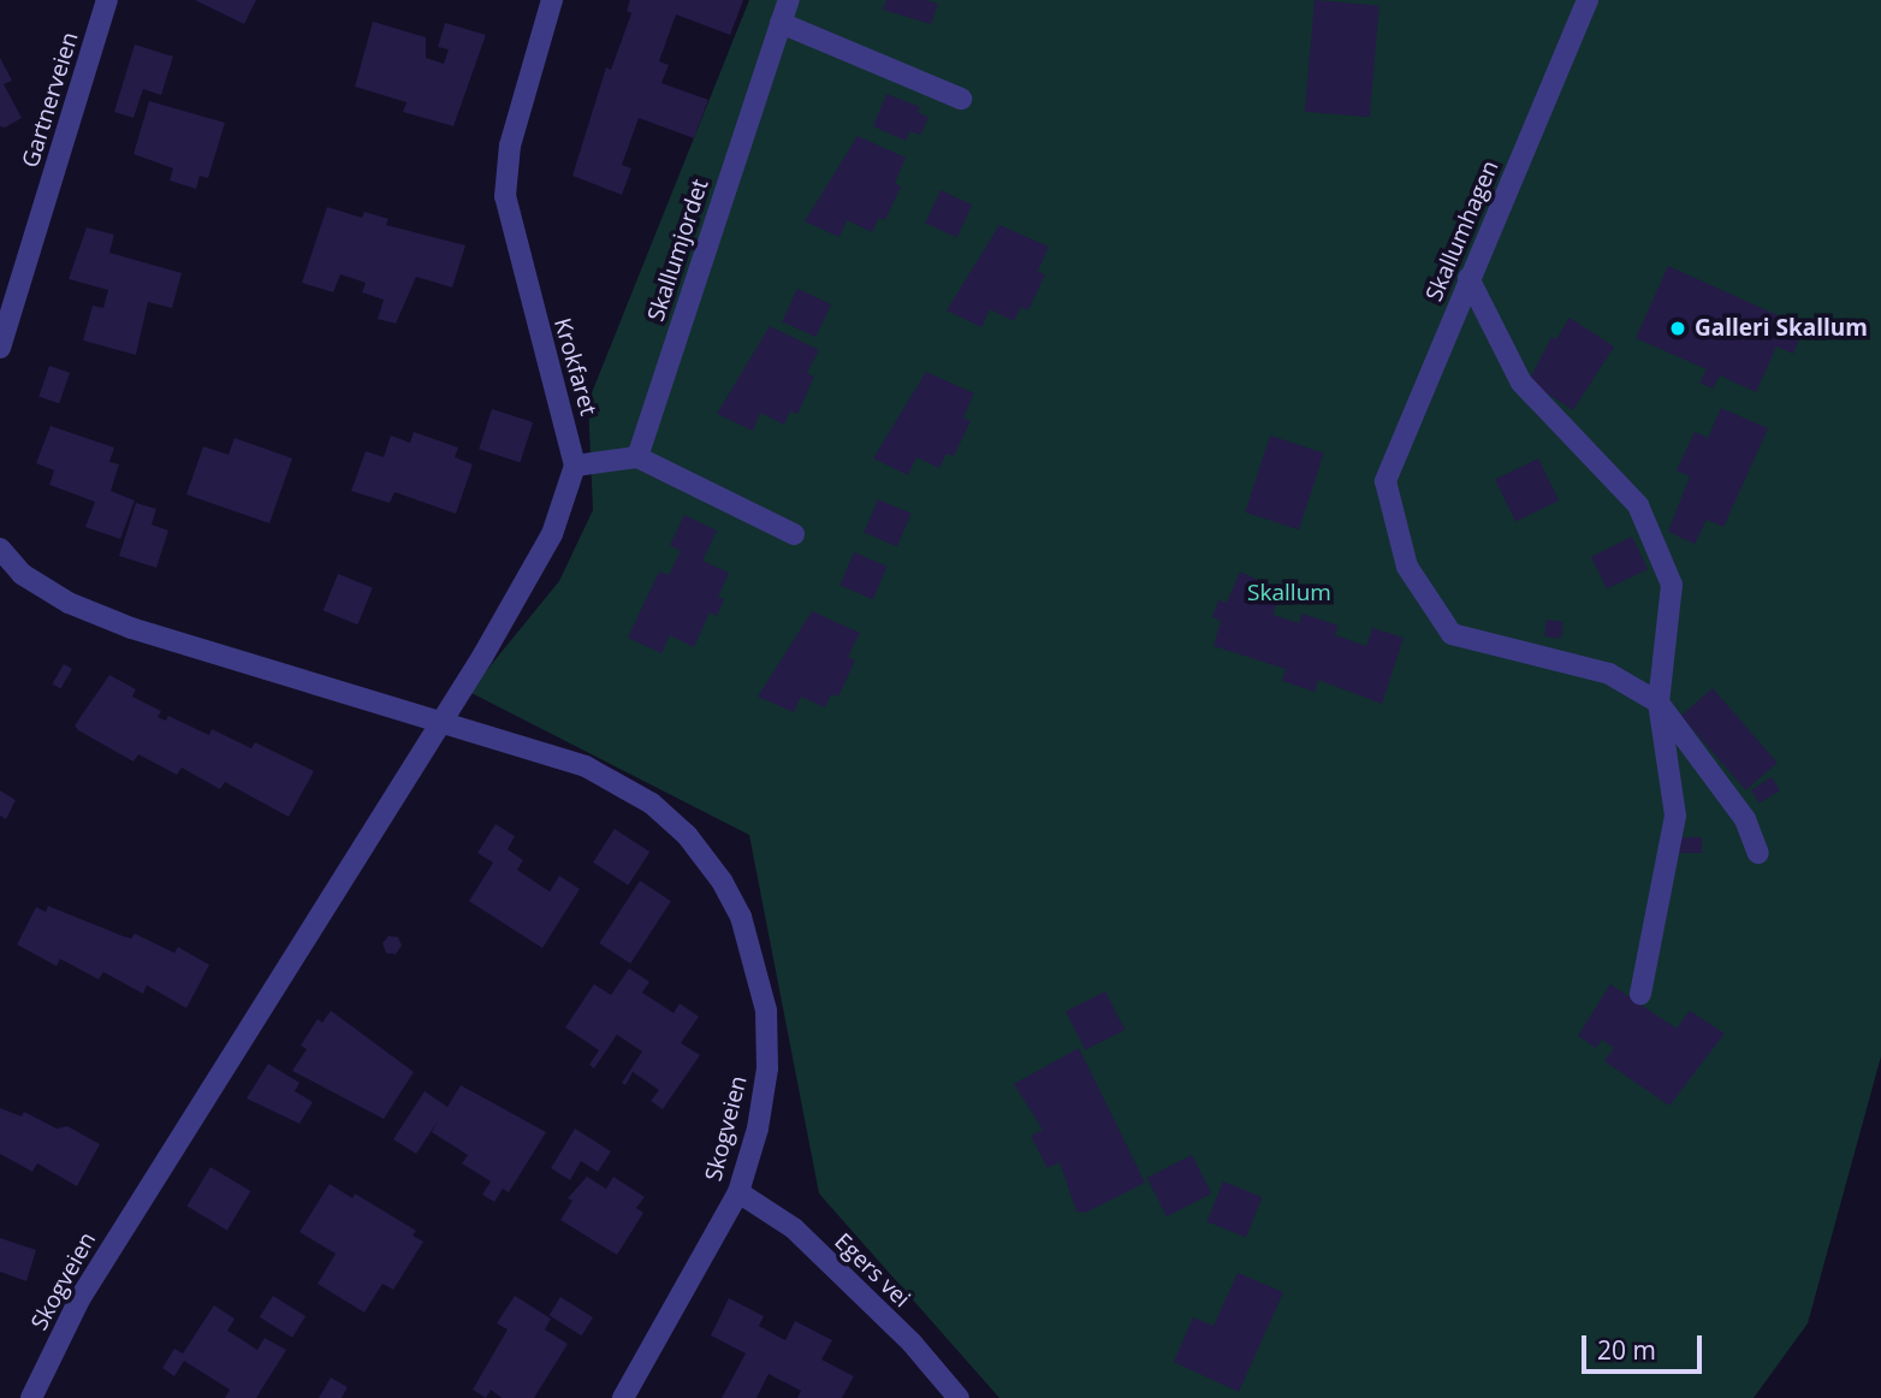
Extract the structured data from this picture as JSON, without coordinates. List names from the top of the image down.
{
  "streets": {
    "street": [
      "Gartnerveien",
      "Skallumhagen",
      "Skallumjordet",
      "Krokfaret",
      "Skogveien",
      "Egers vei"
    ]
  },
  "crossings": [
    ["Skogveien", "Egers vei"]
  ],
  "parks": ["Skallum"],
  "places": ["Galleri Skallum"],
  "scale_bar": "20 m"
}
